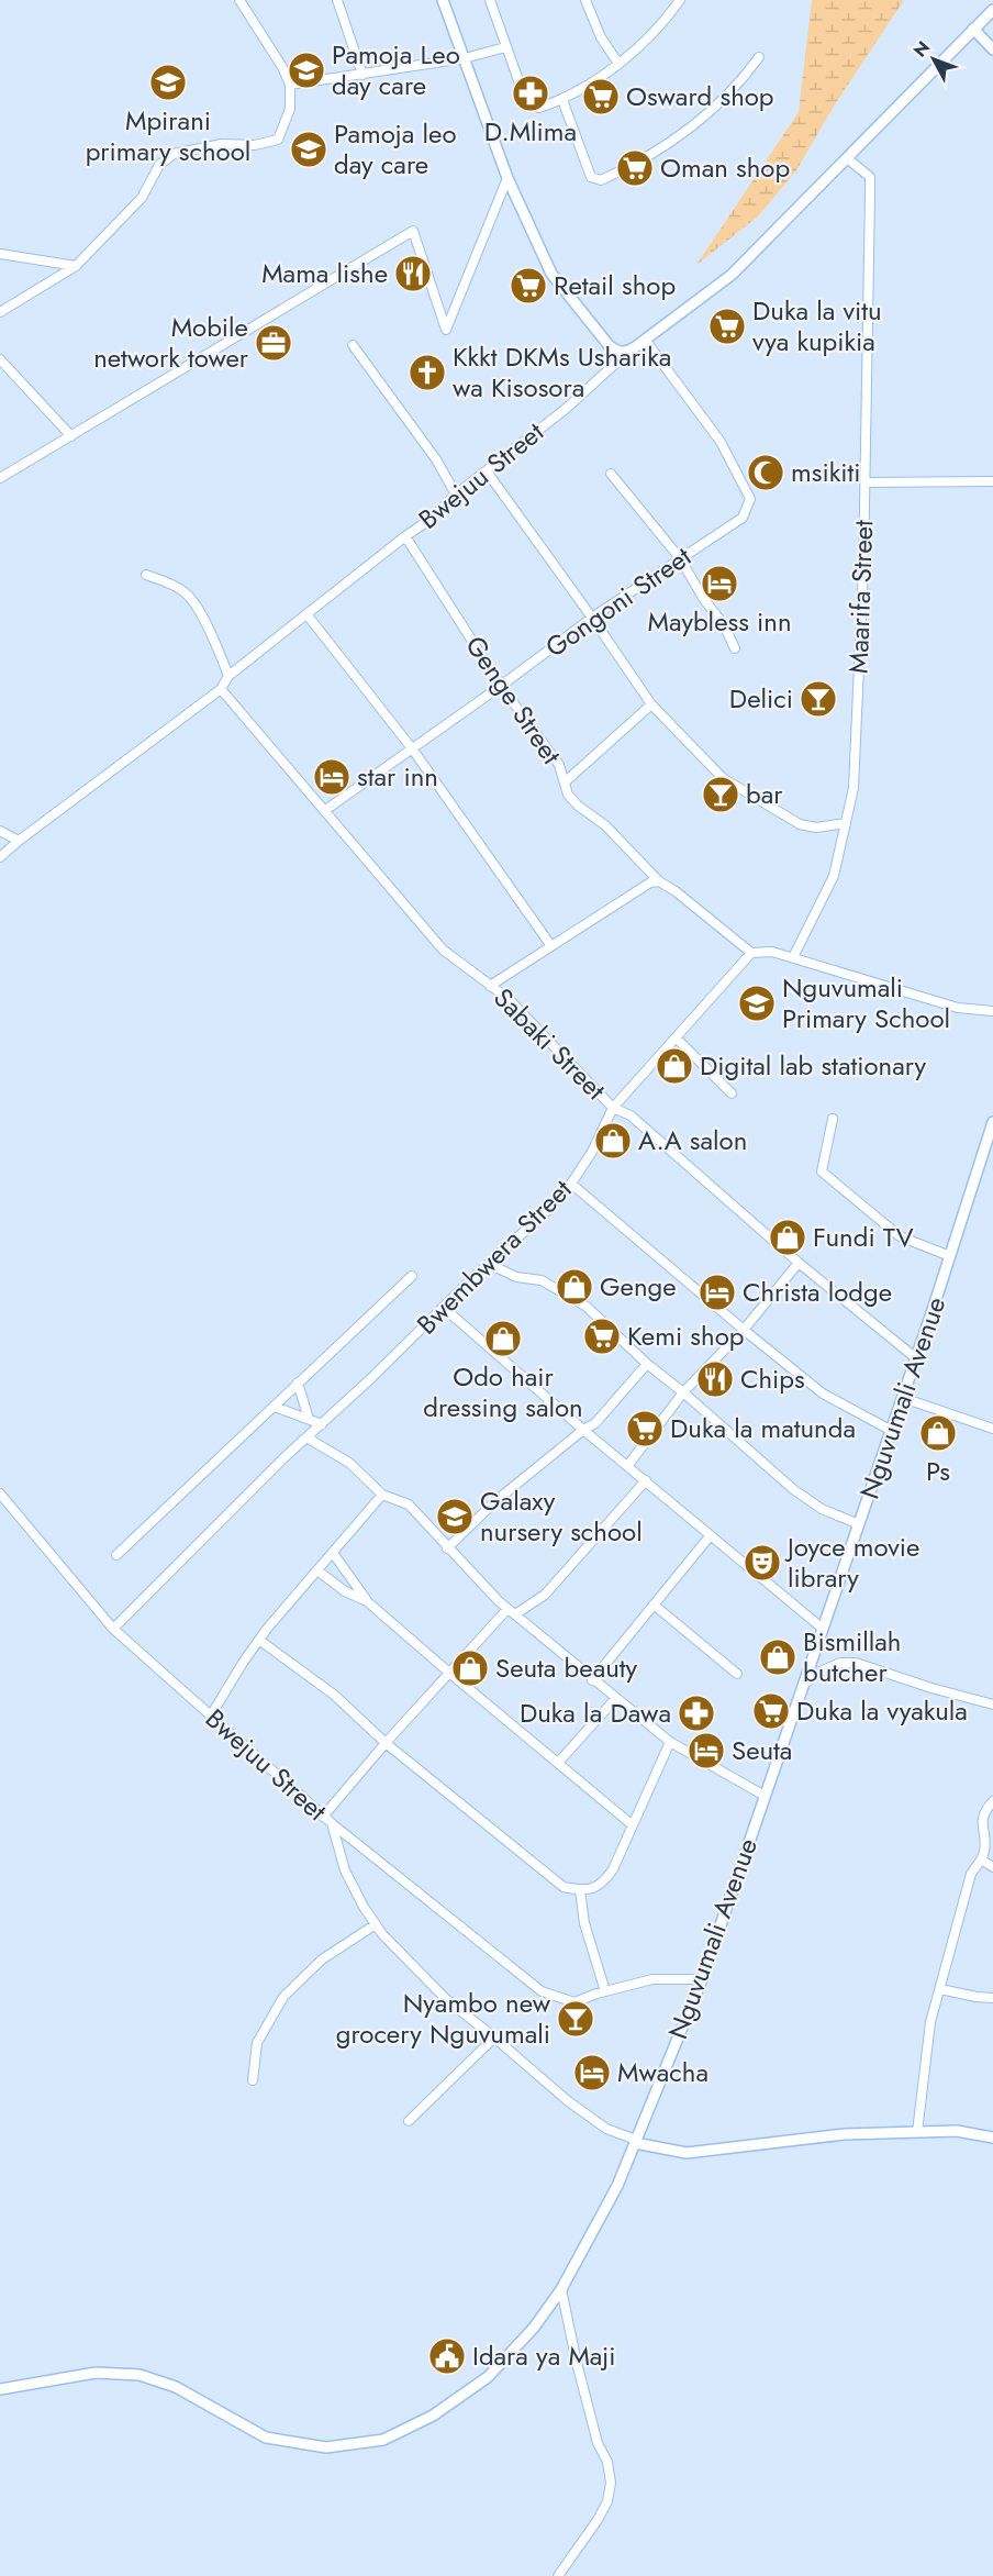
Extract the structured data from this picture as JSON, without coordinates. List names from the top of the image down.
{
  "streets": {
    "street": [
      "Bwejuu Street",
      "Maarifa Street",
      "Gongoni Street",
      "Genge Street",
      "Sabaki Street",
      "Bwembwera Street",
      "Nguvumali Avenue"
    ]
  },
  "crossings": [
    ["Bwejuu Street", "Maarifa Street"],
    ["Bwejuu Street", "Gongoni Street"],
    ["Bwejuu Street", "Genge Street"],
    ["Bwejuu Street", "Sabaki Street"],
    ["Bwejuu Street", "Bwembwera Street"],
    ["Bwejuu Street", "Nguvumali Avenue"],
    ["Gongoni Street", "Genge Street"],
    ["Gongoni Street", "Sabaki Street"],
    ["Genge Street", "Bwembwera Street"],
    ["Sabaki Street", "Bwembwera Street"],
    ["Sabaki Street", "Nguvumali Avenue"]
  ],
  "places": {
    "school or university": [
      "Pamoja Leo day care",
      "Mpirani primary school",
      "Pamoja leo day care",
      "Nguvumali Primary School",
      "Galaxy nursery school"
    ],
    "pharmacy": ["D.Mlima", "Duka la Dawa"],
    "supermarket": [
      "Osward shop",
      "Oman shop",
      "Retail shop",
      "Duka la vitu vya kupikia",
      "Kemi shop",
      "Duka la matunda",
      "Duka la vyakula"
    ],
    "restaurant": ["Mama lishe", "Chips"],
    "office": ["Mobile network tower"],
    "church": ["Kkkt DKMs Usharika wa Kisosora"],
    "mosque": ["msikiti"],
    "hotel": [
      "Maybless inn",
      "star inn",
      "Christa lodge",
      "Seuta",
      "Mwacha"
    ],
    "bar": ["Delici", "bar", "Nyambo new grocery Nguvumali"],
    "shop": [
      "Digital lab stationary",
      "A.A salon",
      "Fundi TV",
      "Genge",
      "Odo hair dressing salon",
      "Ps",
      "Bismillah butcher",
      "Seuta beauty"
    ],
    "theatre": ["Joyce movie library"],
    "public building": ["Idara ya Maji"]
  },
  "north": "top left"
}
